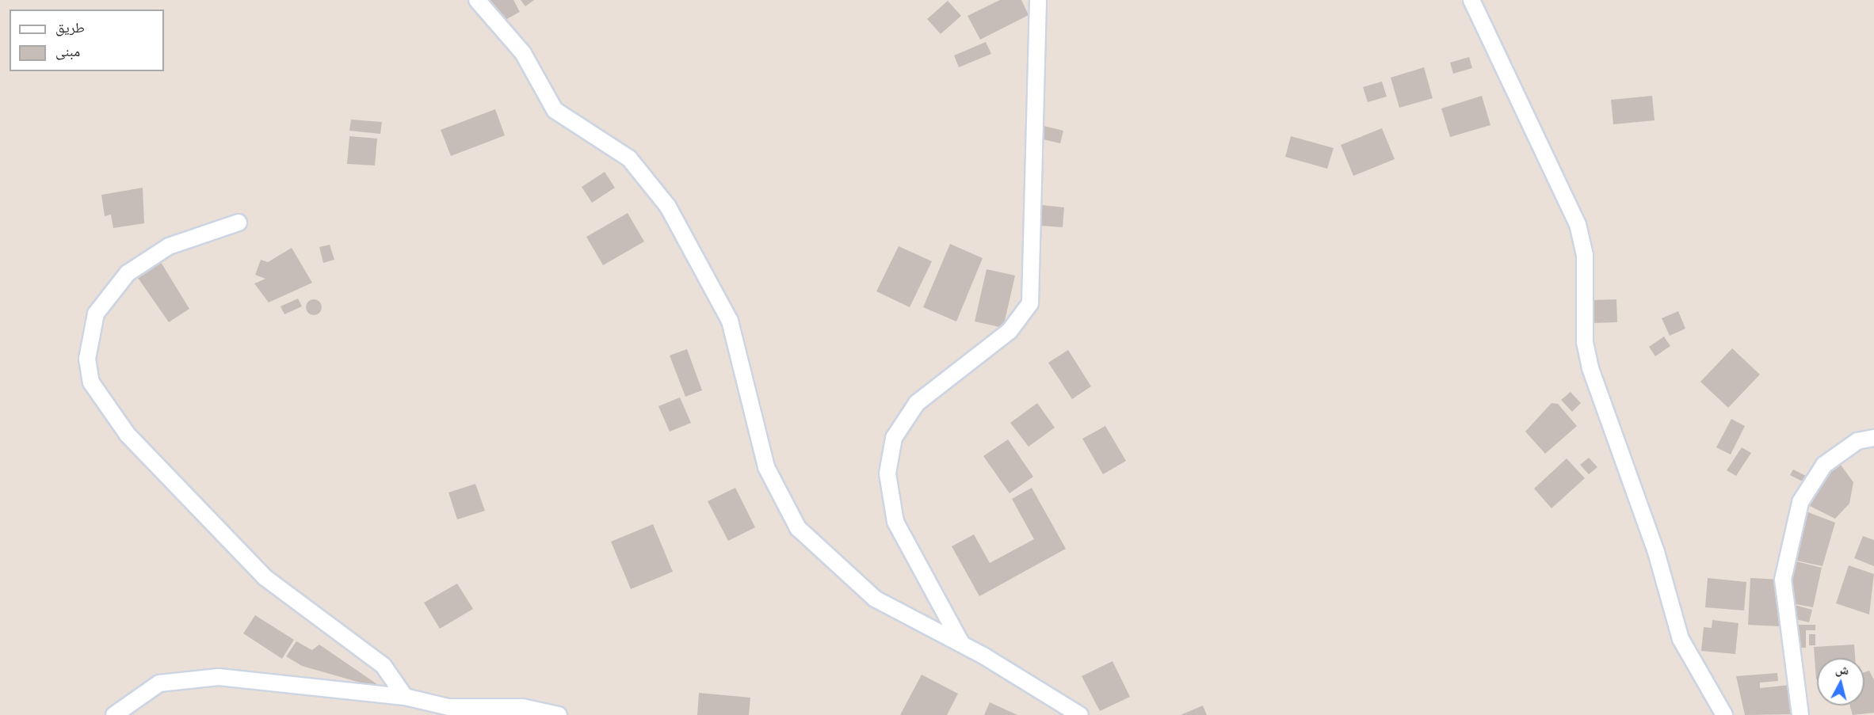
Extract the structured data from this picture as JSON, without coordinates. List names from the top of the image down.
{
  "legend": ["طريق", "مبنى"],
  "north": "top"
}
